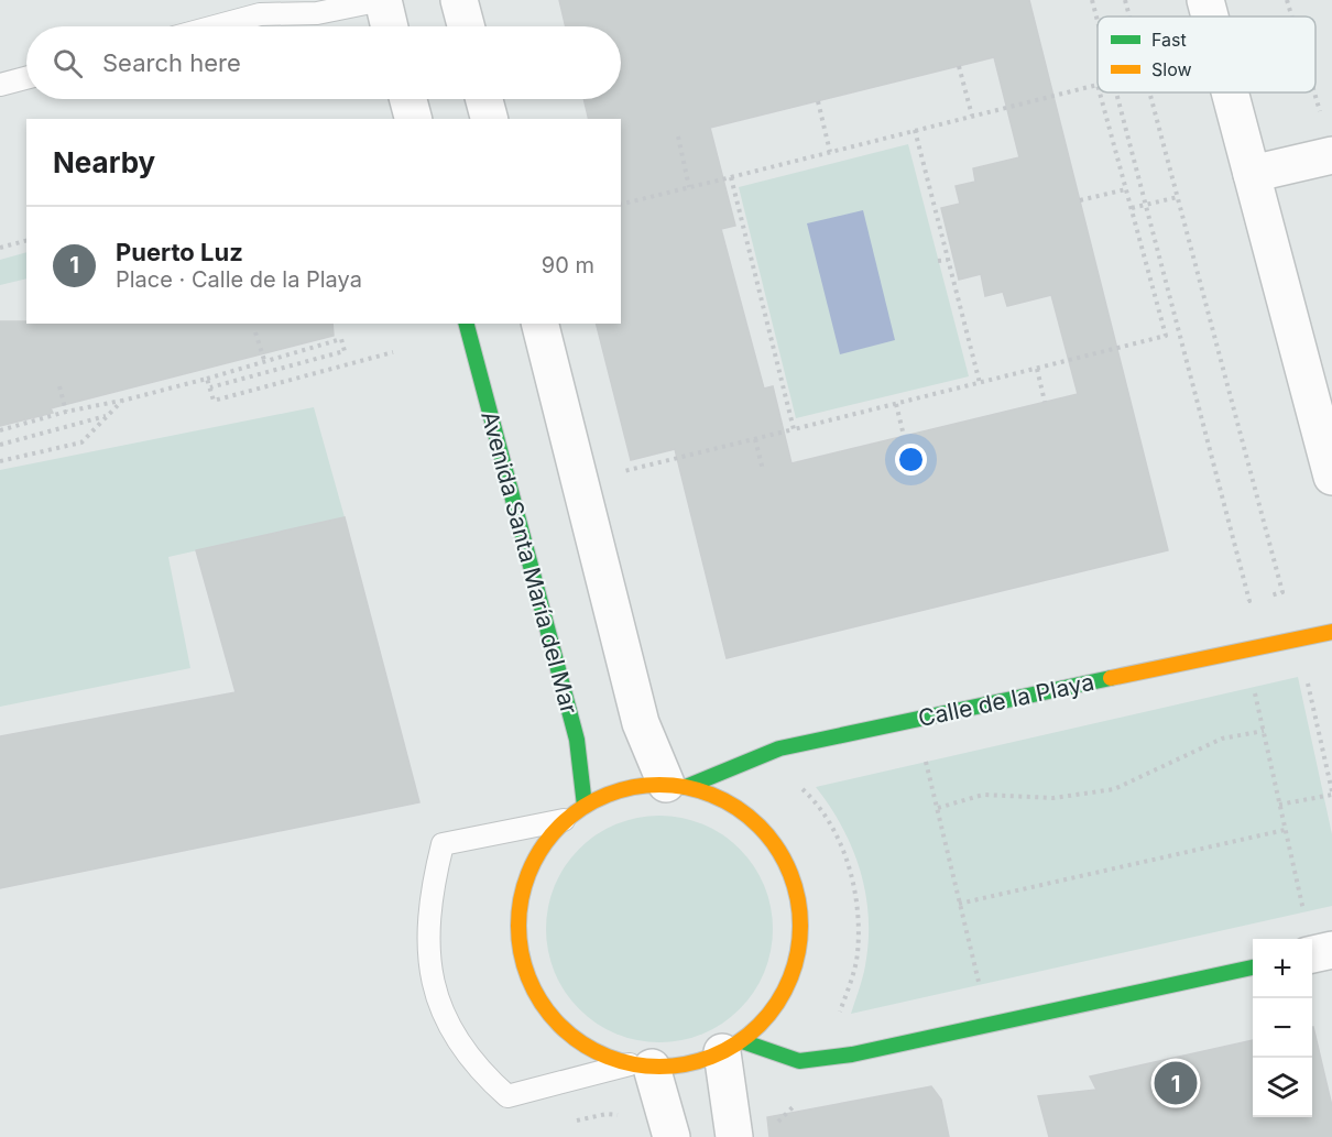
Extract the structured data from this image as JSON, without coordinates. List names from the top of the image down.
{
  "streets": {
    "street": ["Avenida Santa María del Mar", "Calle de la Playa"]
  },
  "legend": ["Fast", "Slow"],
  "page": {
    "search": "Search here",
    "heading": "Nearby",
    "list": [
      {
        "mark": "1",
        "name": "Puerto Luz",
        "note": "Place · Calle de la Playa",
        "value": "90 m"
      }
    ],
    "map_buttons": ["+", "−"],
    "pins": "1"
  }
}
